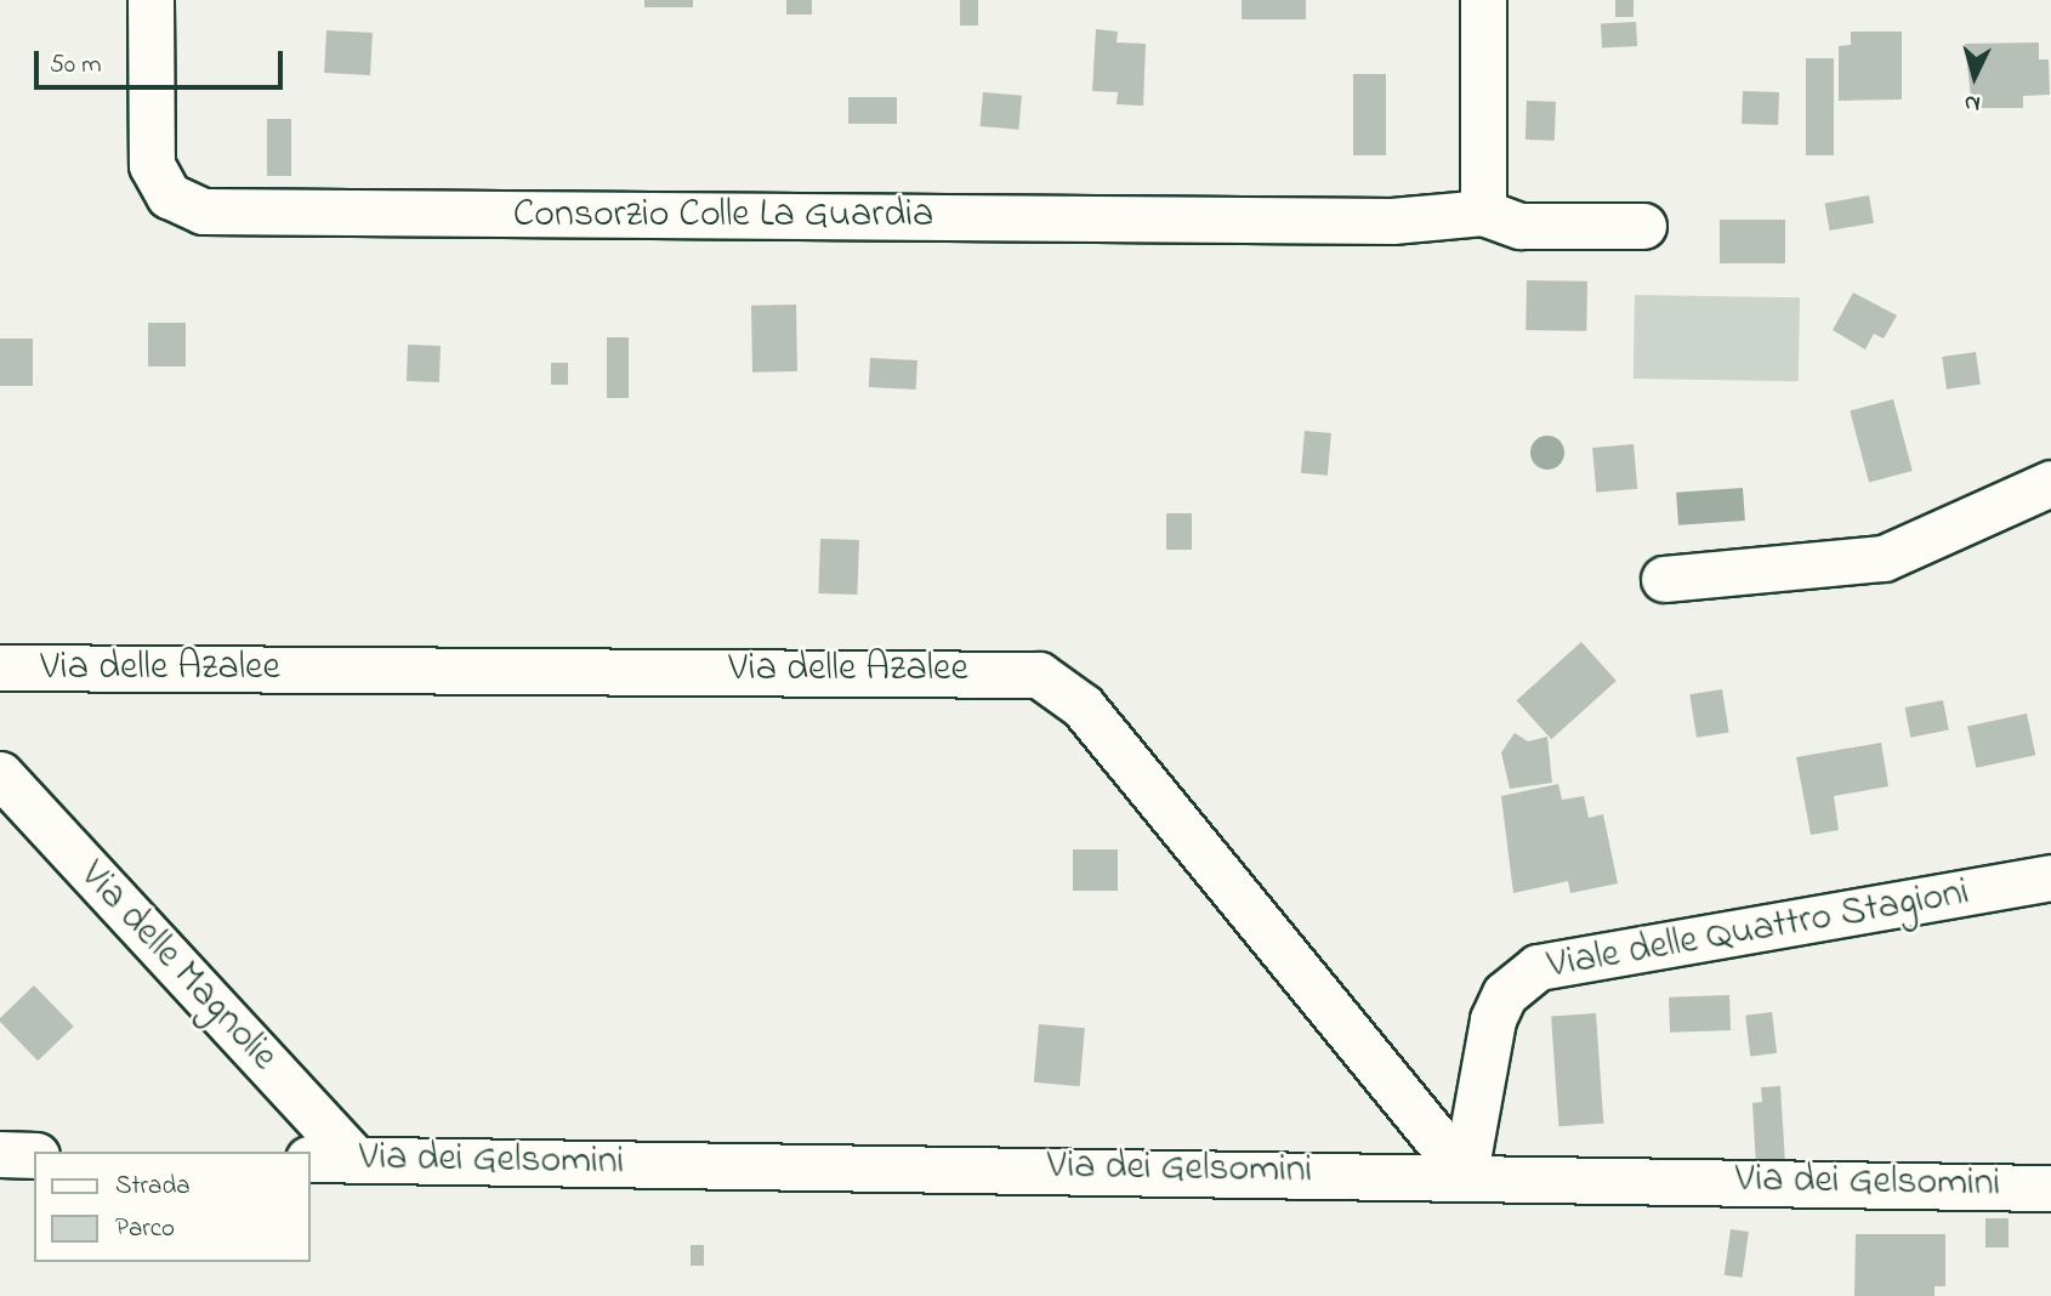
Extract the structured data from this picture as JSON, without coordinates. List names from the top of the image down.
{
  "streets": {
    "street": [
      "Consorzio Colle La Guardia",
      "Via delle Azalee",
      "Viale delle Quattro Stagioni",
      "Via delle Magnolie",
      "Via dei Gelsomini"
    ]
  },
  "crossings": [
    ["Via delle Azalee", "Viale delle Quattro Stagioni"],
    ["Via delle Azalee", "Via dei Gelsomini"],
    ["Viale delle Quattro Stagioni", "Via dei Gelsomini"],
    ["Via delle Magnolie", "Via dei Gelsomini"]
  ],
  "legend": ["Strada", "Parco"],
  "scale_bar": "50 m",
  "north": "bottom"
}
